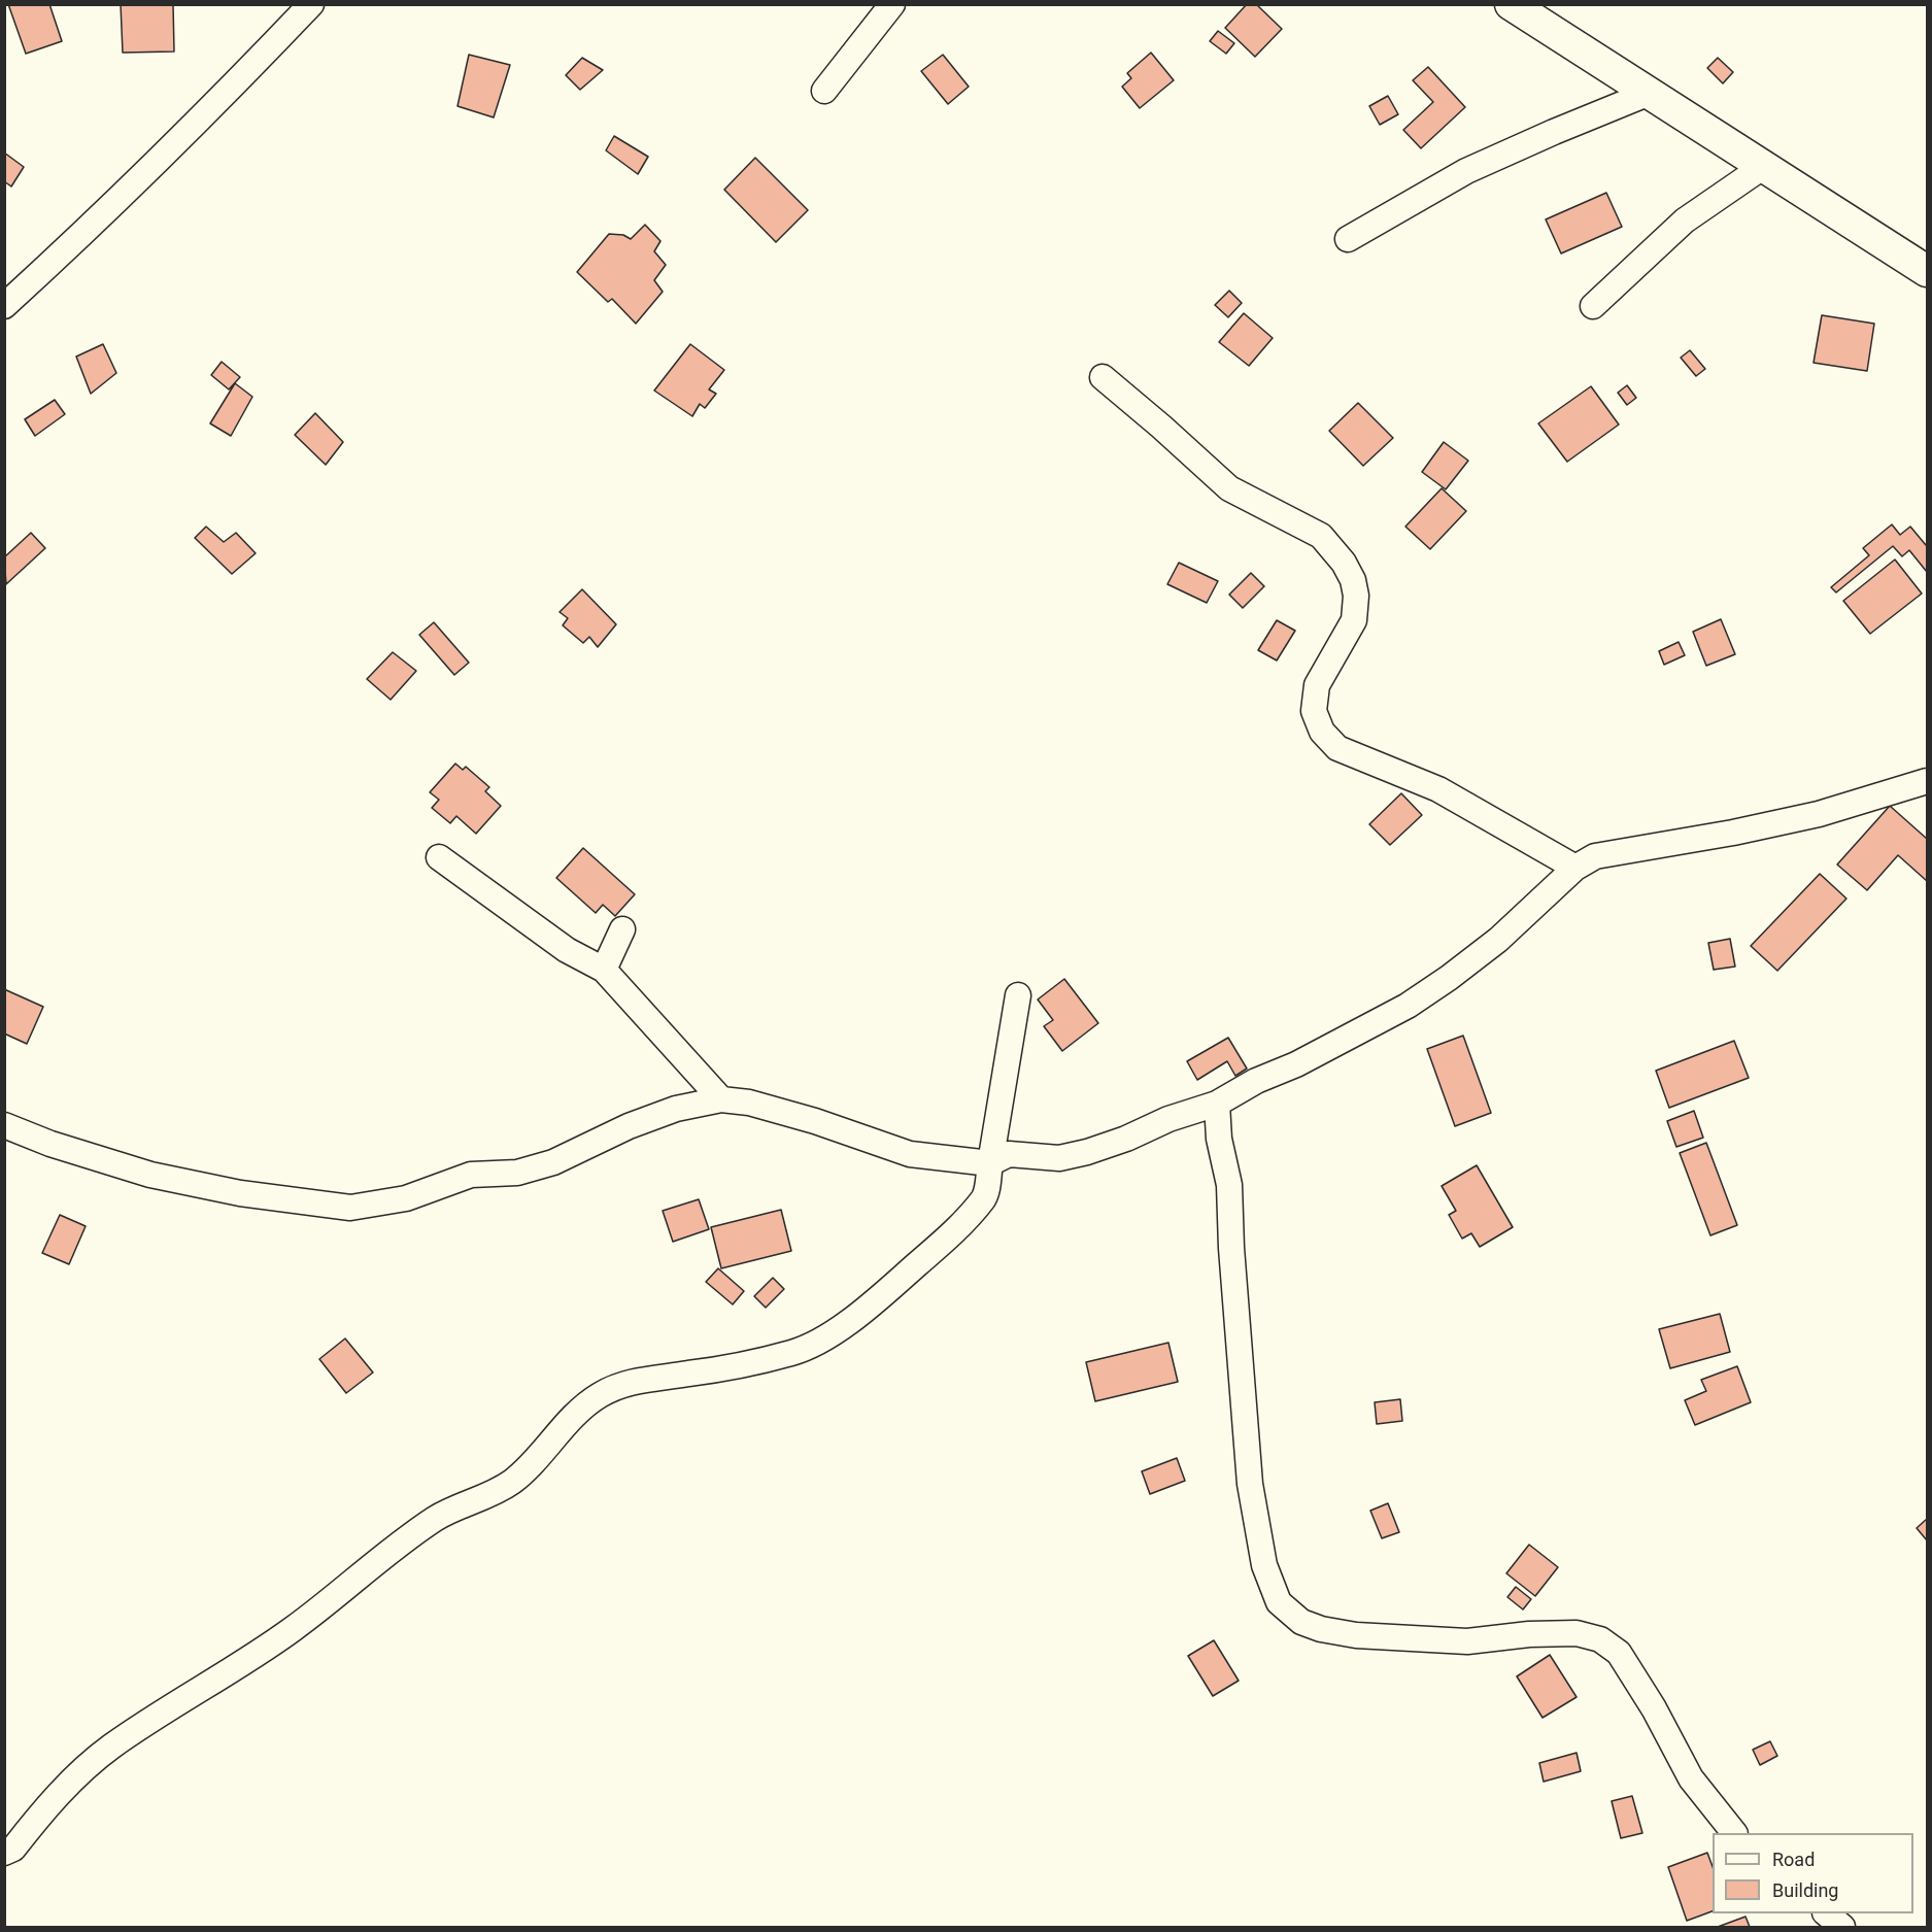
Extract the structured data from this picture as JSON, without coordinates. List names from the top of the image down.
{
  "legend": ["Road", "Building"]
}
